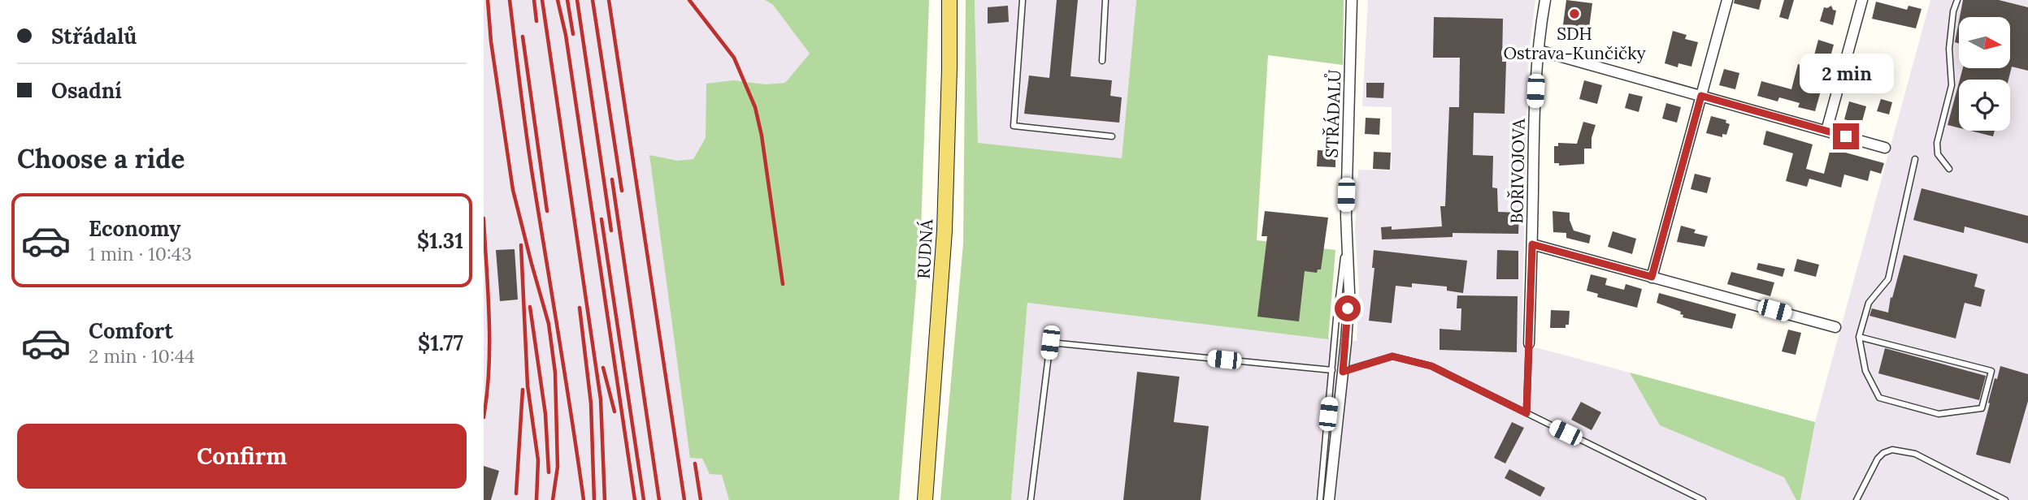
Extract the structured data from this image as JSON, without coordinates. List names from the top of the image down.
{
  "streets": {
    "main road": ["RUDNÁ"],
    "street": ["STŘÁDALŮ", "BOŘIVOJOVA"]
  },
  "places": ["SDH Ostrava-Kunčičky"],
  "north": "right",
  "page": {
    "banner": ["Střádalů", "Osadní"],
    "bubble": "2 min",
    "heading": "Choose a ride",
    "list": [
      {
        "name": "Economy",
        "note": "1 min · 10:43",
        "value": "$1.31"
      },
      {
        "name": "Comfort",
        "note": "2 min · 10:44",
        "value": "$1.77"
      }
    ],
    "buttons": "Confirm"
  }
}
